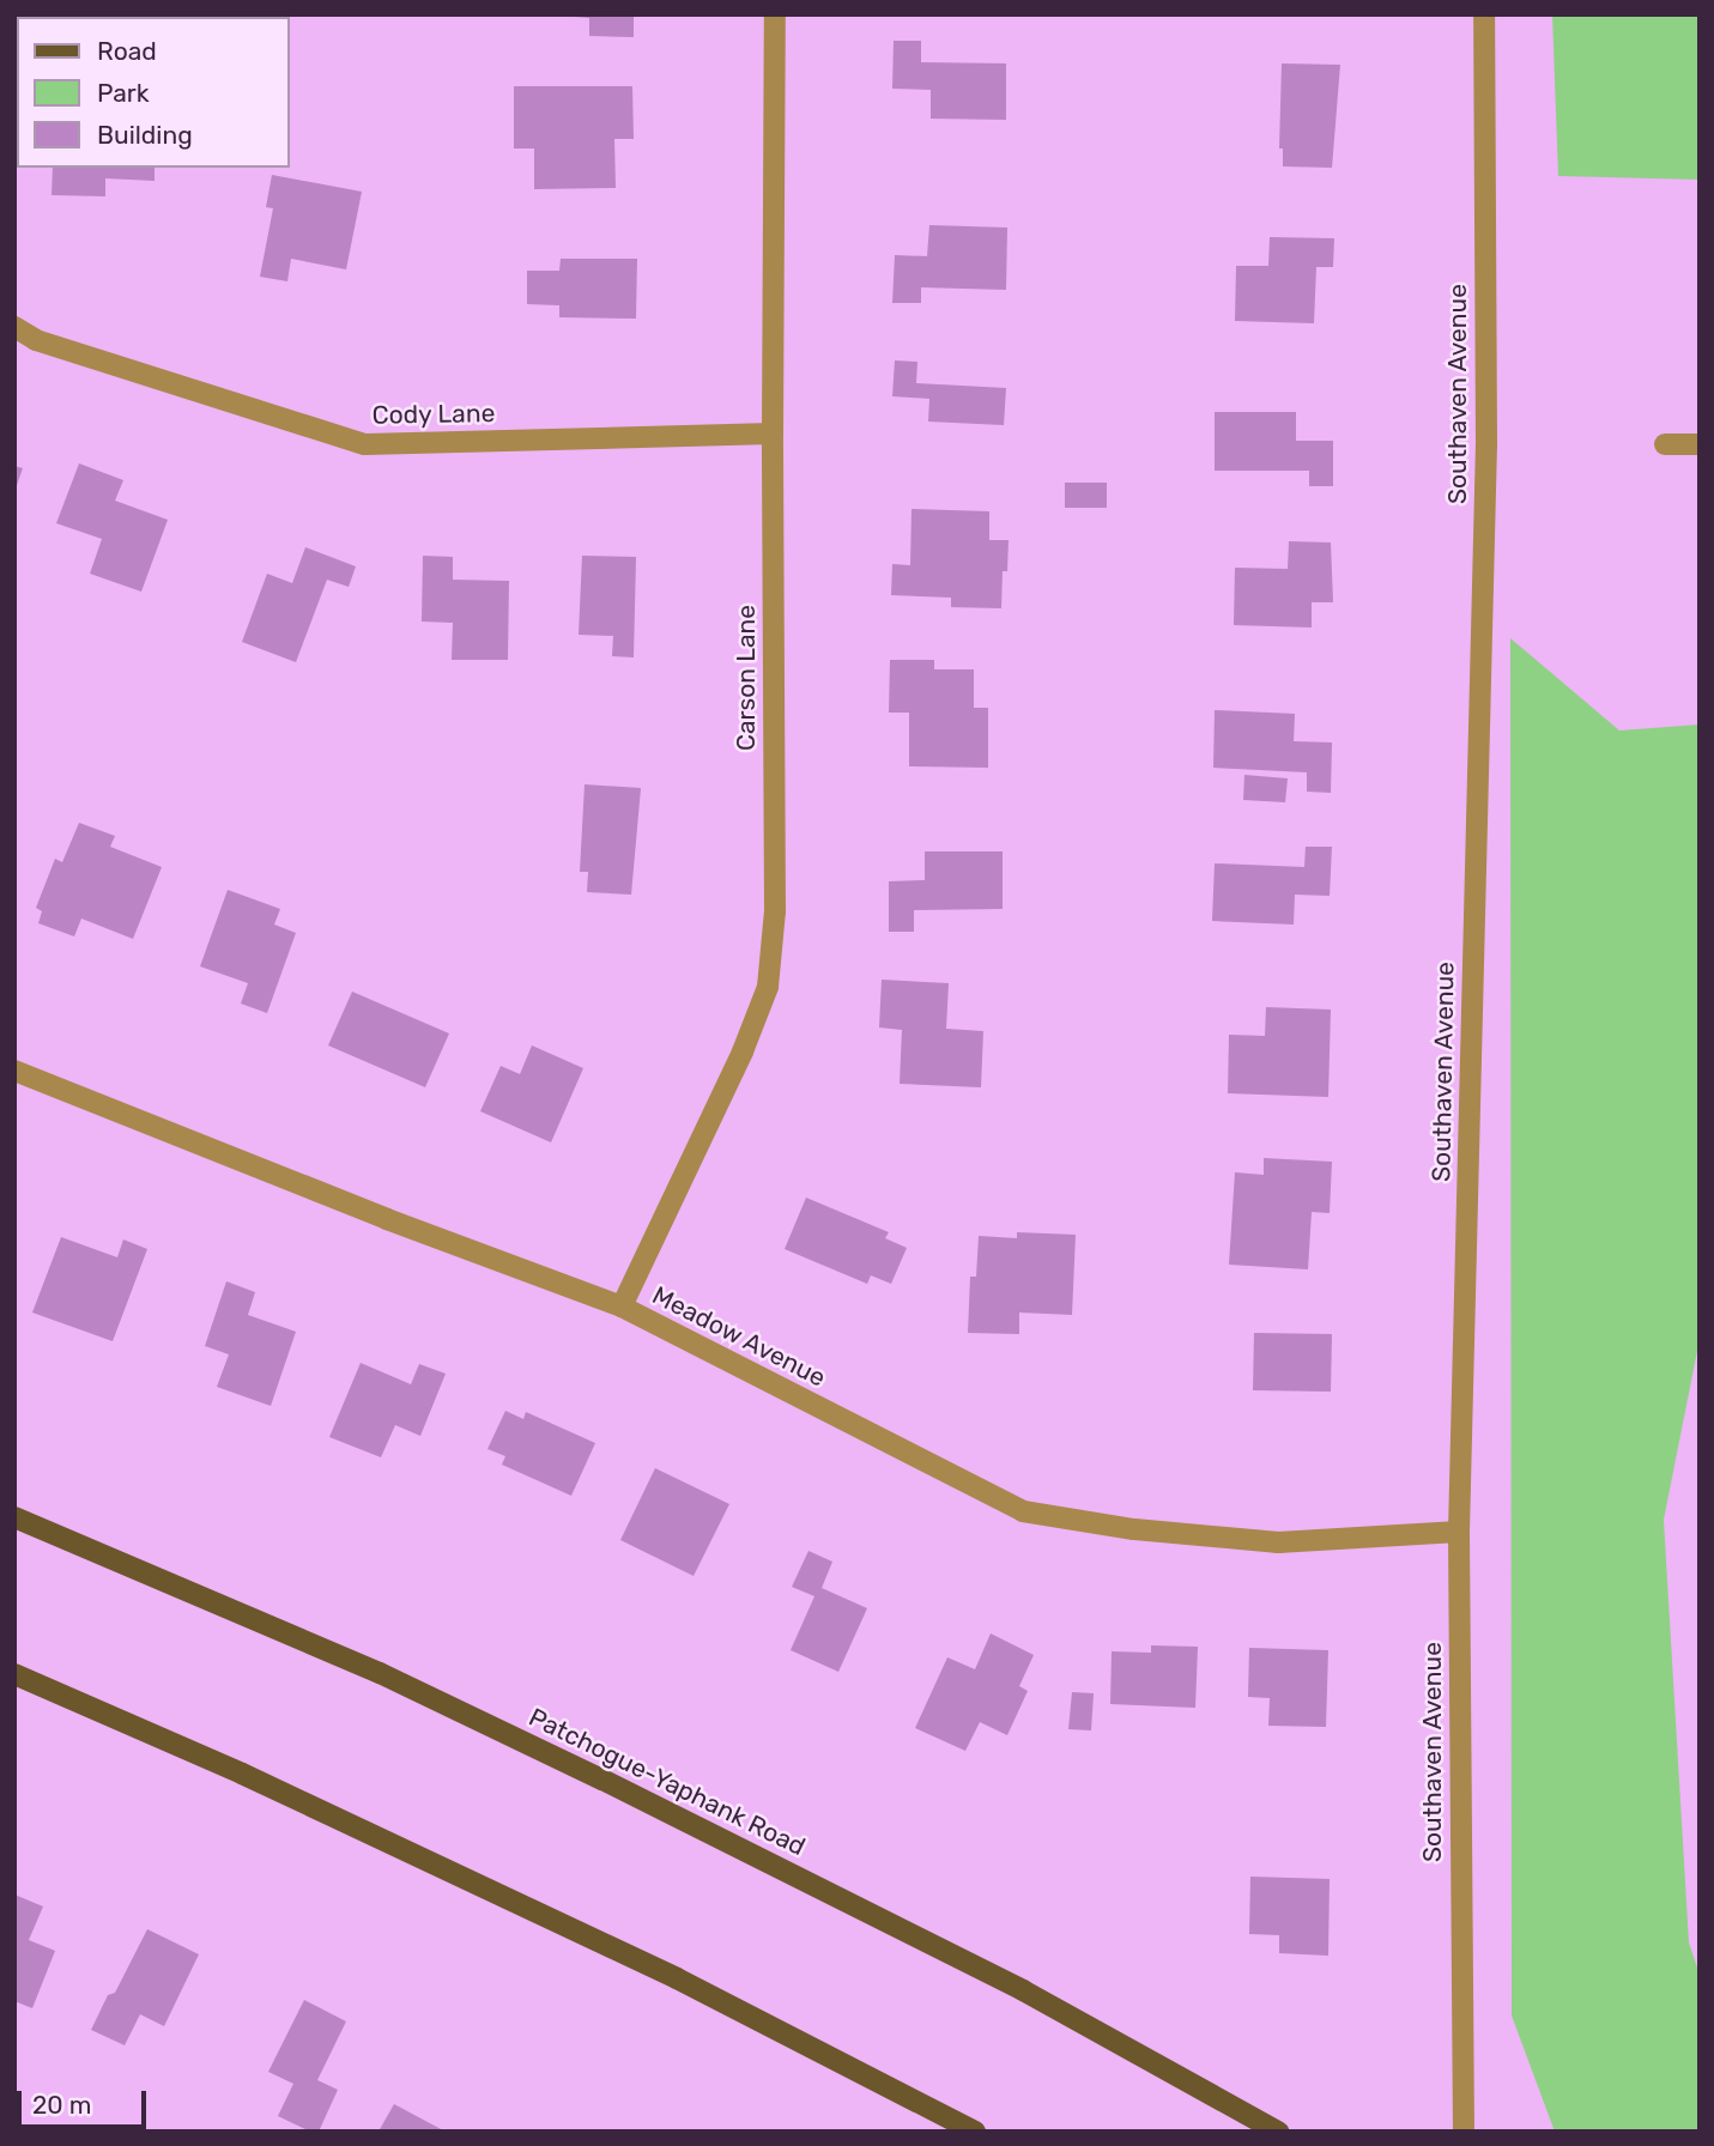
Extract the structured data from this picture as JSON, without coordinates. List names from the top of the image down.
{
  "streets": {
    "main road": ["Patchogue-Yaphank Road"],
    "street": [
      "Southaven Avenue",
      "Cody Lane",
      "Carson Lane",
      "Meadow Avenue"
    ]
  },
  "crossings": [
    ["Southaven Avenue", "Meadow Avenue"],
    ["Cody Lane", "Carson Lane"],
    ["Carson Lane", "Meadow Avenue"]
  ],
  "legend": ["Road", "Park", "Building"],
  "scale_bar": "20 m"
}
